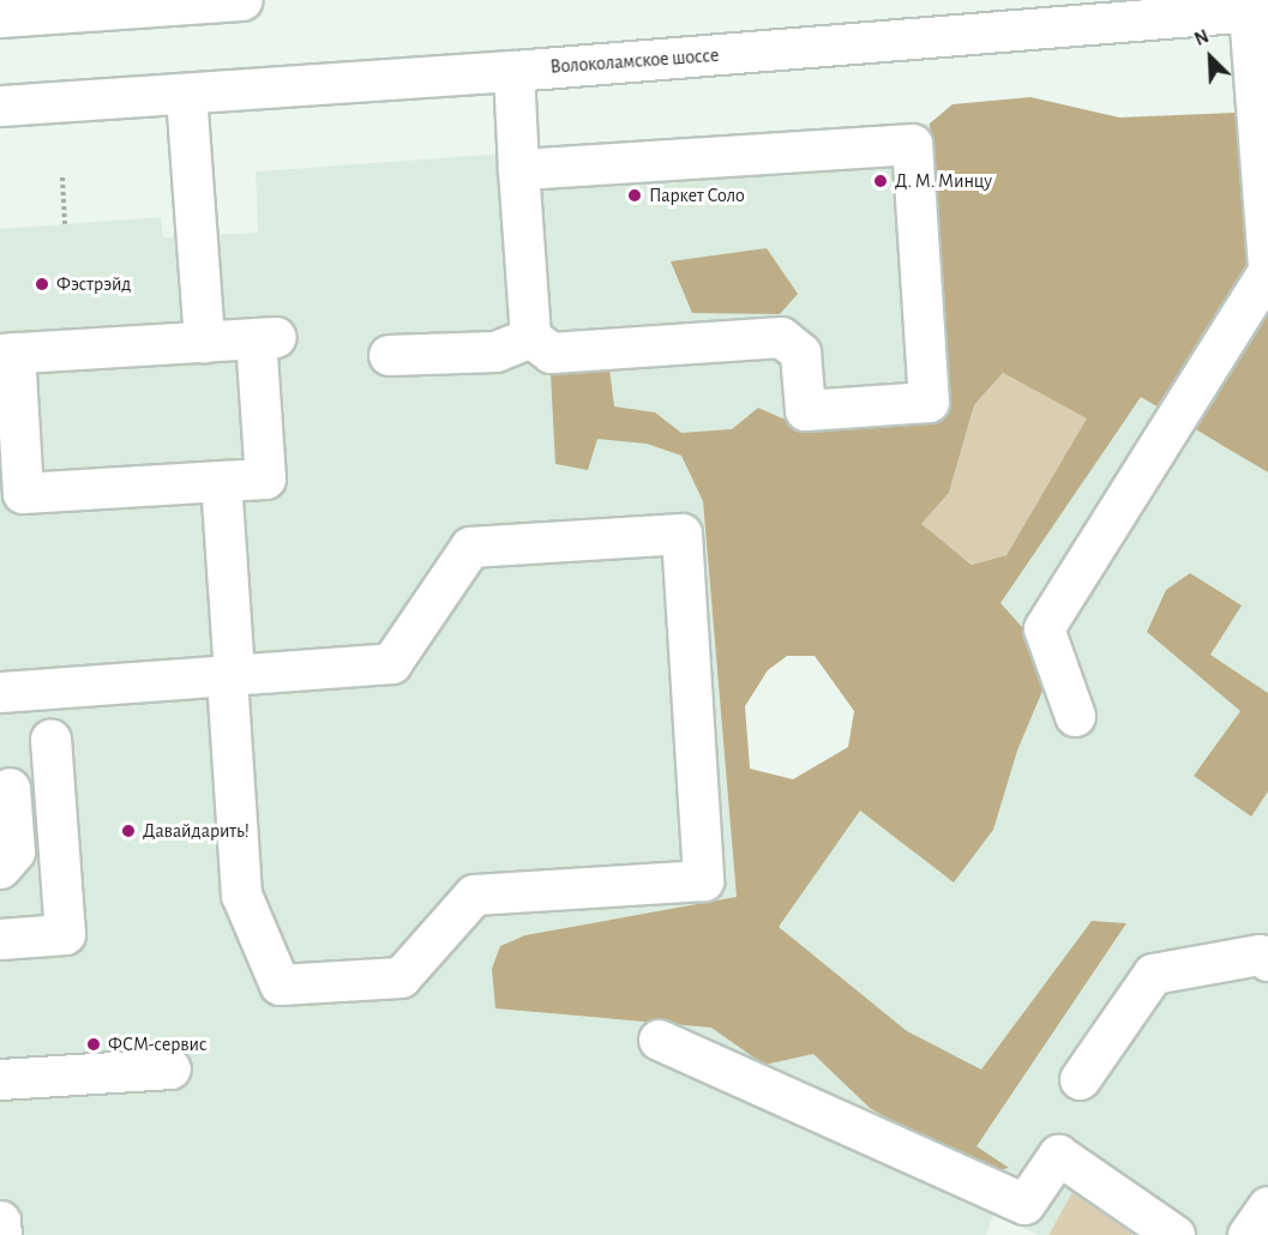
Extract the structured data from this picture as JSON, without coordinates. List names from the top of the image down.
{
  "streets": {
    "main road": ["Волоколамское шоссе"]
  },
  "places": [
    "Д. М. Минцу",
    "Паркет Соло",
    "Фэстрэйд",
    "Давайдарить!",
    "ФСМ-сервис"
  ],
  "north": "top left"
}
